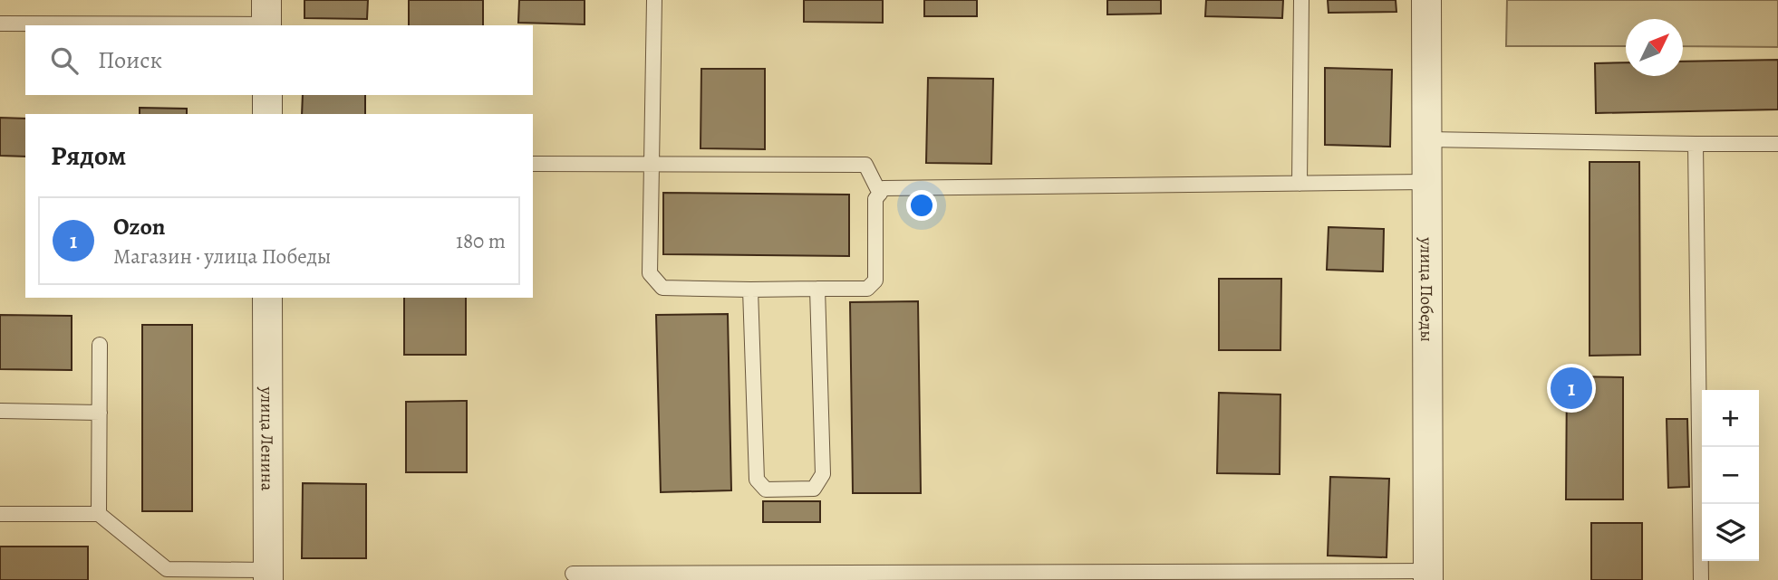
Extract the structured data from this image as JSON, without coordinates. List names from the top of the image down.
{
  "streets": {
    "street": ["улица Победы", "улица Ленина"]
  },
  "north": "top right",
  "page": {
    "search": "Поиск",
    "heading": "Рядом",
    "list": [
      {
        "mark": "1",
        "name": "Ozon",
        "note": "Магазин · улица Победы",
        "value": "180 m"
      }
    ],
    "pins": "1",
    "map_buttons": ["+", "−"]
  }
}
